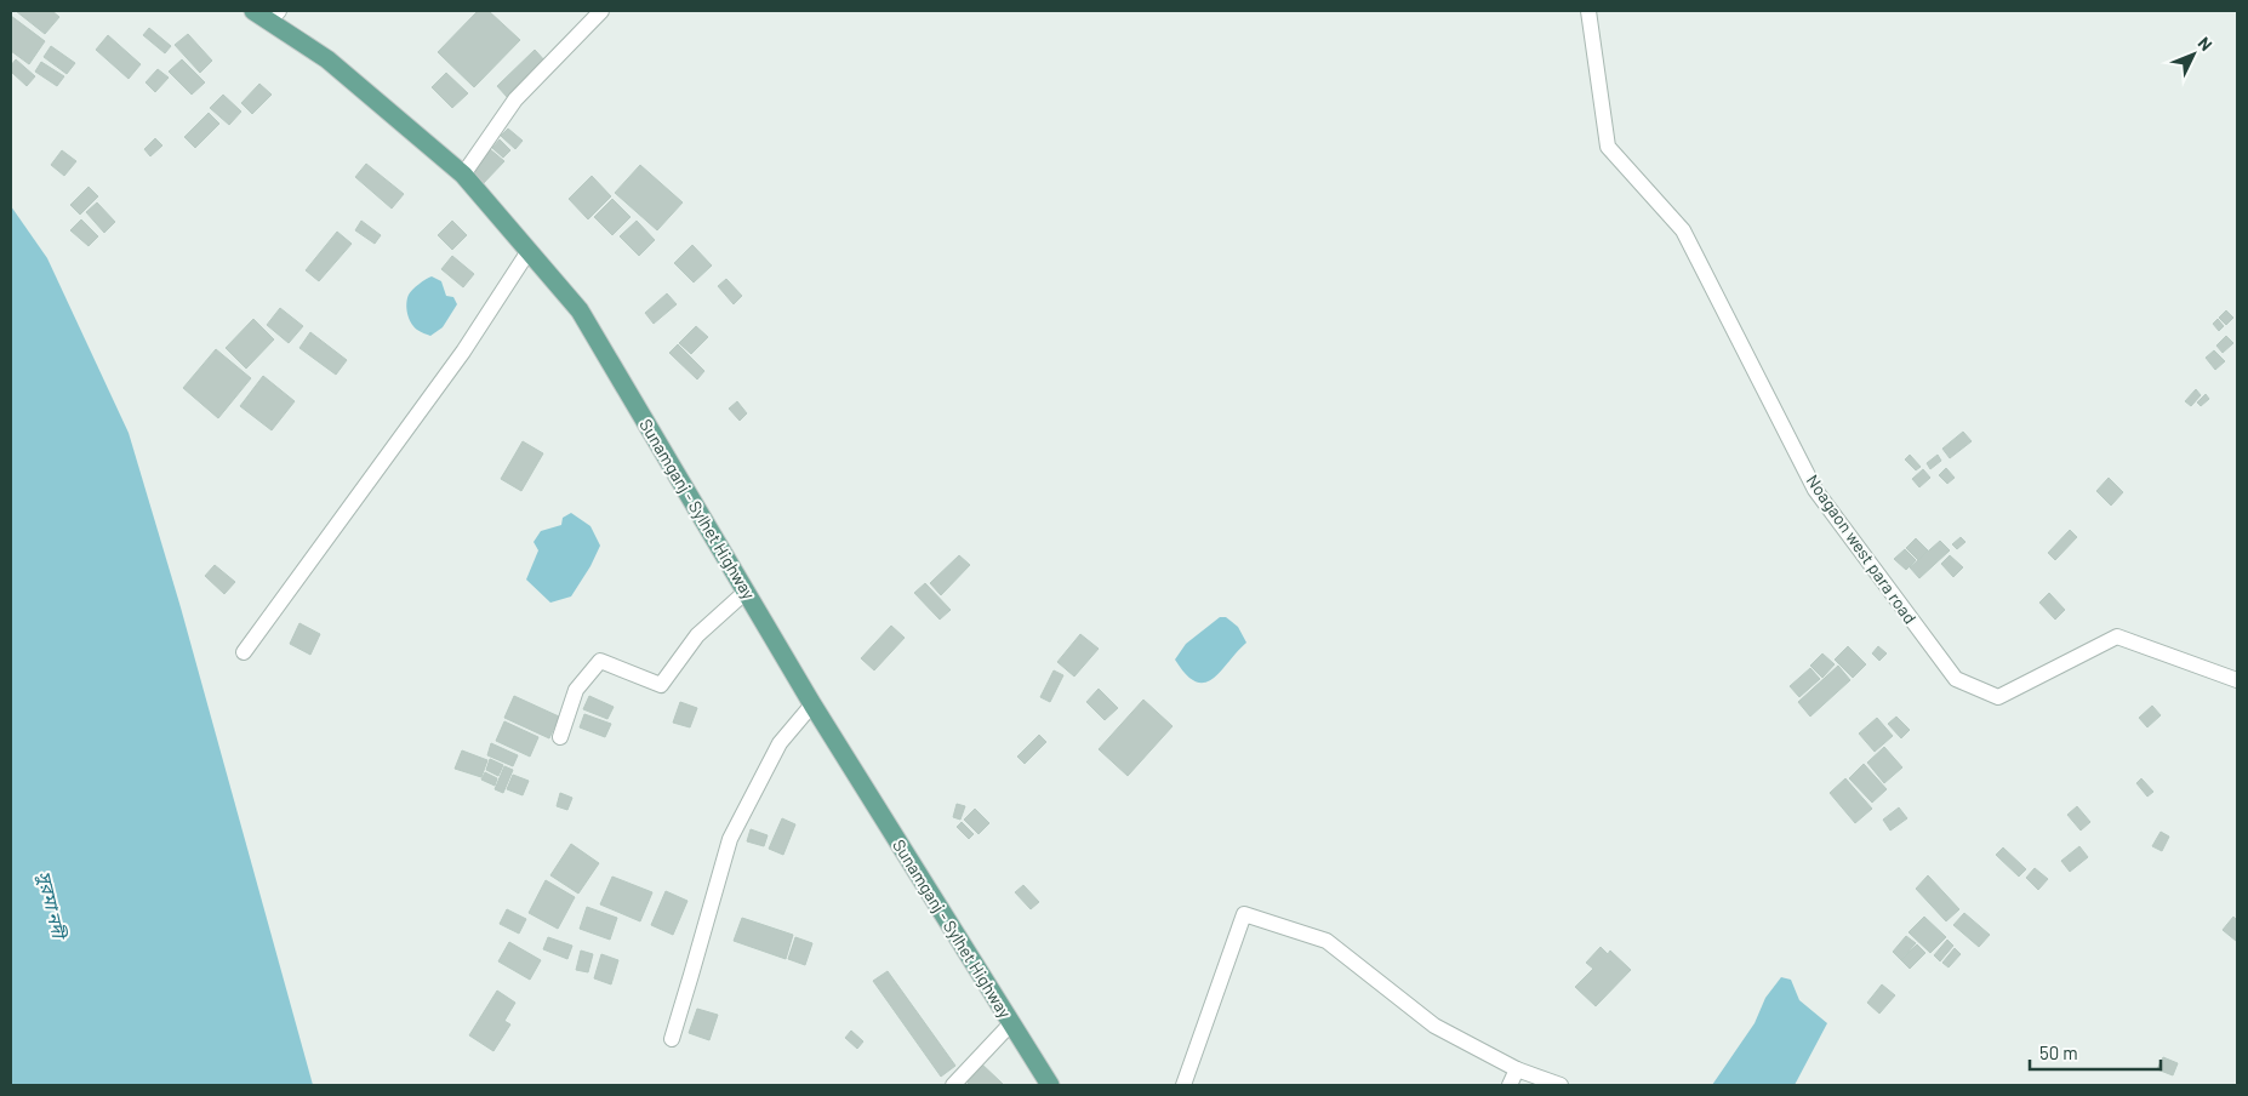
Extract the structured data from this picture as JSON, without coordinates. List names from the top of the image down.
{
  "streets": {
    "main road": ["Sunamganj - Sylhet Highway"],
    "street": ["Noagaon west para road"]
  },
  "water": ["সুরমা নদী"],
  "scale_bar": "50 m",
  "north": "top right"
}
